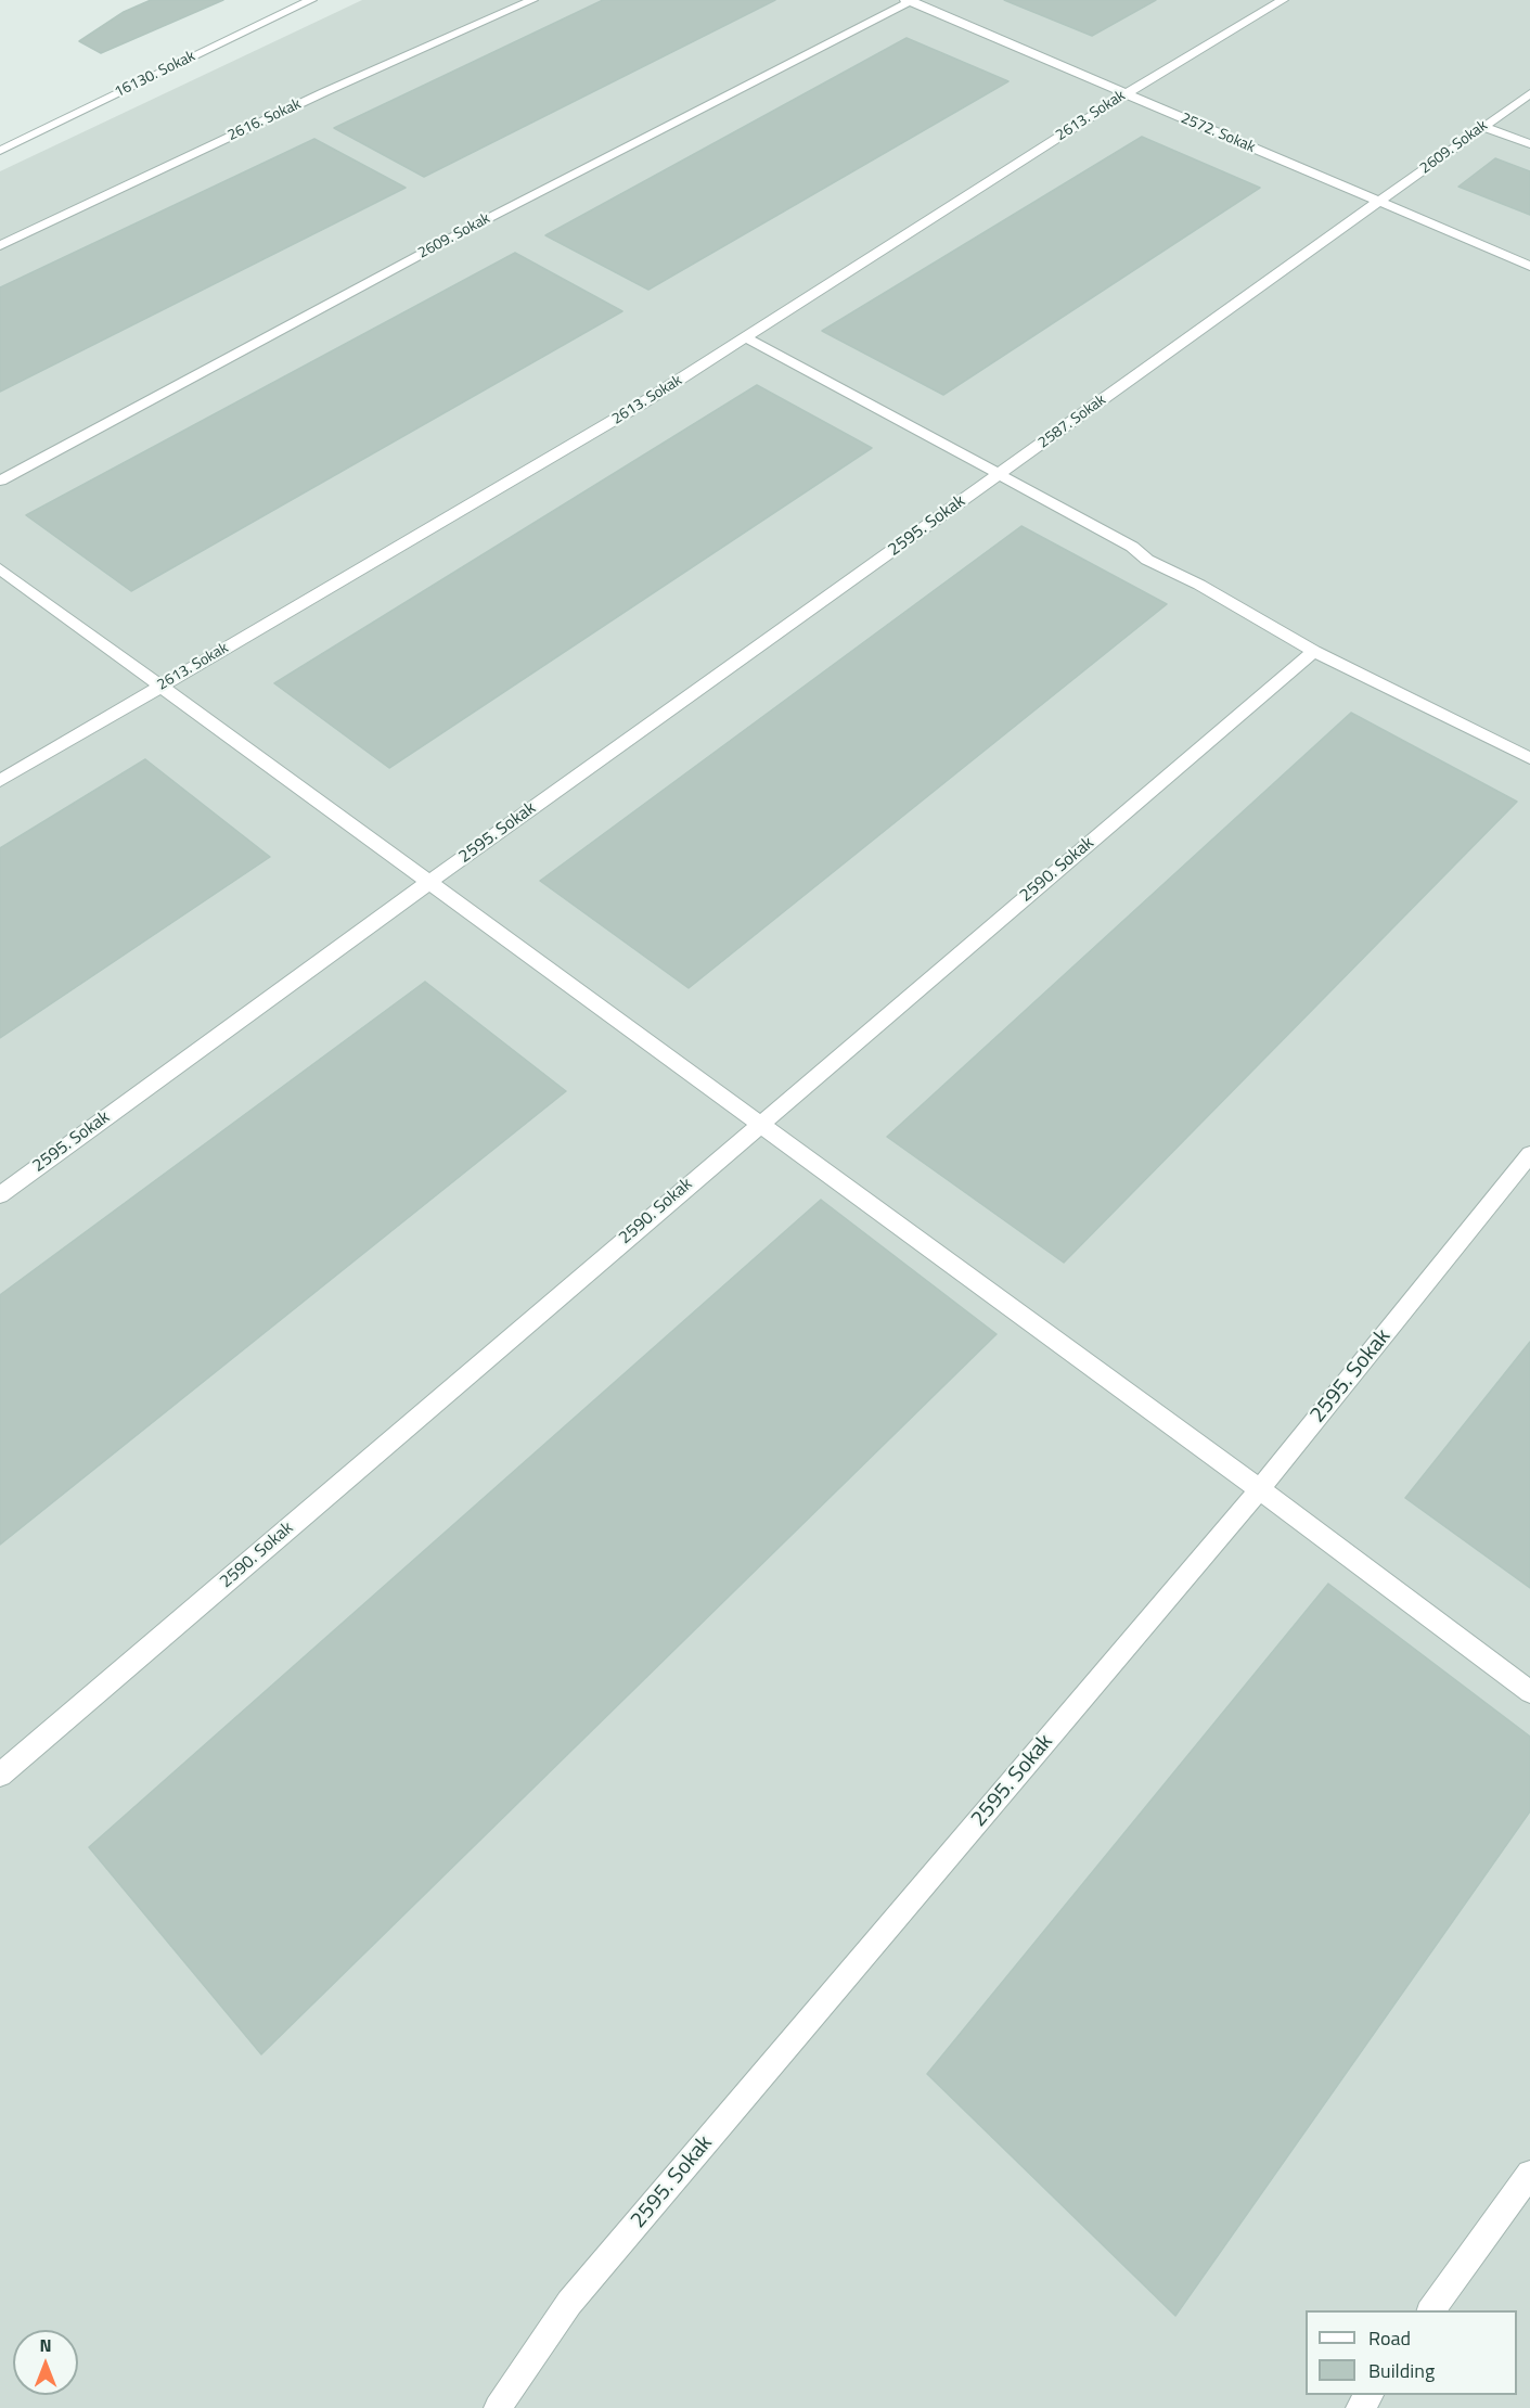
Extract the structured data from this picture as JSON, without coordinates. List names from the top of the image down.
{
  "streets": {
    "street": [
      "16130. Sokak",
      "2613. Sokak",
      "2616. Sokak",
      "2572. Sokak",
      "2609. Sokak",
      "2587. Sokak",
      "2595. Sokak",
      "2590. Sokak"
    ]
  },
  "crossings": [
    ["2613. Sokak", "2572. Sokak"],
    ["2572. Sokak", "2609. Sokak"],
    ["2572. Sokak", "2587. Sokak"],
    ["2609. Sokak", "2587. Sokak"],
    ["2587. Sokak", "2595. Sokak"]
  ],
  "legend": ["Road", "Building"],
  "north": "top"
}
